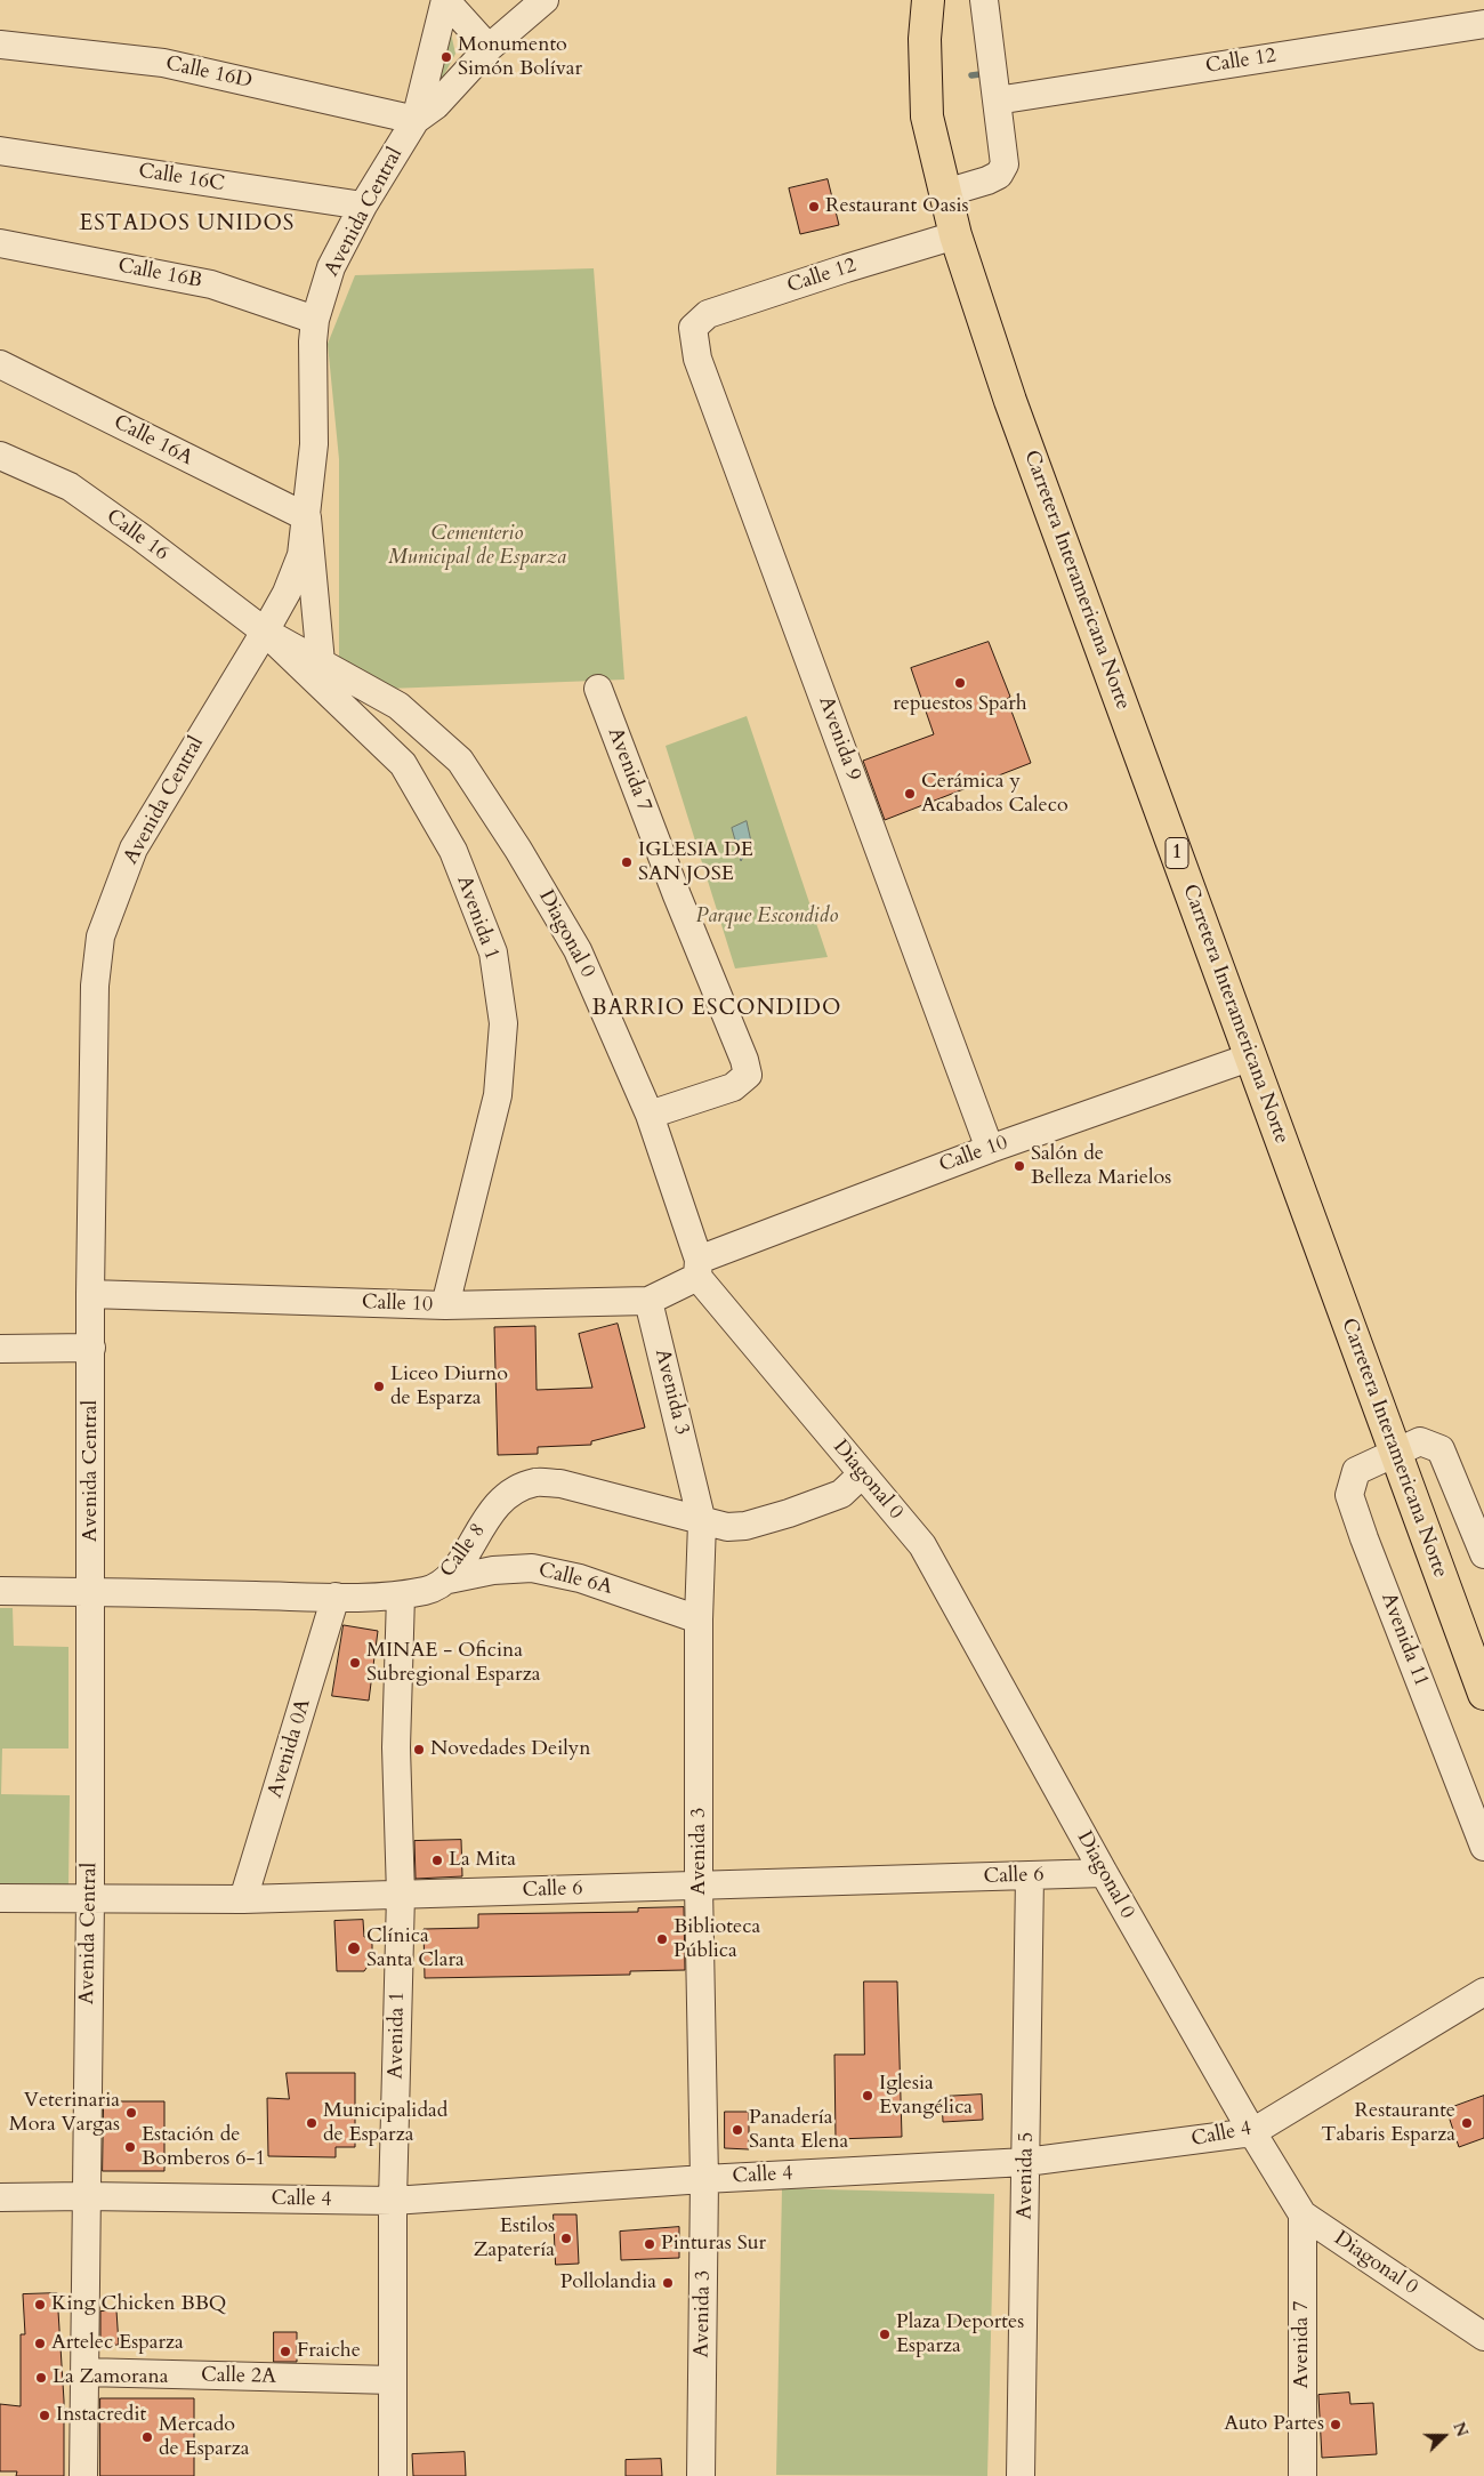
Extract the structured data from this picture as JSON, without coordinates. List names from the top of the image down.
{
  "streets": {
    "highway": ["Carretera Interamericana Norte", "1"],
    "street": [
      "Calle 12",
      "Calle 16D",
      "Calle 16C",
      "Avenida Central",
      "Calle 16B",
      "Calle 16A",
      "Calle 16",
      "Avenida 9",
      "Avenida 7",
      "Avenida 1",
      "Diagonal 0",
      "Calle 10",
      "Avenida 3",
      "Calle 8",
      "Calle 6A",
      "Avenida 11",
      "Avenida 0A",
      "Calle 6",
      "Calle 4",
      "Avenida 5",
      "Calle 2A"
    ]
  },
  "crossings": [
    ["Calle 12", "Carretera Interamericana Norte"],
    ["Calle 12", "Avenida 9"],
    ["Calle 16D", "Avenida Central"],
    ["Calle 16C", "Avenida Central"],
    ["Avenida Central", "Calle 16B"],
    ["Avenida Central", "Calle 16A"],
    ["Avenida Central", "Calle 16"],
    ["Avenida Central", "Avenida 1"],
    ["Avenida Central", "Diagonal 0"],
    ["Avenida Central", "Calle 10"],
    ["Avenida Central", "Calle 8"],
    ["Avenida Central", "Calle 6"],
    ["Avenida Central", "Calle 4"],
    ["Avenida Central", "Calle 2A"],
    ["Calle 16", "Avenida 1"],
    ["Calle 16", "Diagonal 0"],
    ["Carretera Interamericana Norte", "Calle 10"],
    ["Carretera Interamericana Norte", "Avenida 11"],
    ["Avenida 9", "Calle 10"],
    ["Avenida 7", "Diagonal 0"],
    ["Avenida 1", "Diagonal 0"],
    ["Avenida 1", "Calle 10"],
    ["Avenida 1", "Calle 8"],
    ["Avenida 1", "Calle 6"],
    ["Avenida 1", "Calle 4"],
    ["Avenida 1", "Calle 2A"],
    ["Diagonal 0", "Calle 10"],
    ["Diagonal 0", "Calle 8"],
    ["Diagonal 0", "Calle 6"],
    ["Diagonal 0", "Calle 4"],
    ["Calle 10", "Avenida 3"],
    ["Avenida 3", "Calle 8"],
    ["Avenida 3", "Calle 6A"],
    ["Avenida 3", "Calle 6"],
    ["Avenida 3", "Calle 4"],
    ["Calle 8", "Calle 6A"],
    ["Calle 8", "Avenida 0A"],
    ["Avenida 0A", "Calle 6"],
    ["Calle 6", "Avenida 5"],
    ["Calle 4", "Avenida 5"]
  ],
  "districts": ["ESTADOS UNIDOS", "BARRIO ESCONDIDO"],
  "parks": ["Cementerio Municipal de Esparza", "Parque Escondido"],
  "places": [
    "Monumento Simón Bolívar",
    "Restaurant Oasis",
    "repuestos Sparh",
    "Cerámica y Acabados Caleco",
    "IGLESIA DE SAN JOSE",
    "Salón de Belleza Marielos",
    "Liceo Diurno de Esparza",
    "MINAE - Oficina Subregional Esparza",
    "Novedades Deilyn",
    "La Mita",
    "Biblioteca Pública",
    "Clínica Santa Clara",
    "Iglesia Evangélica",
    "Veterinaria Mora Vargas",
    "Municipalidad de Esparza",
    "Restaurante Tabaris Esparza",
    "Panadería Santa Elena",
    "Estación de Bomberos 6-1",
    "Estilos Zapatería",
    "Pinturas Sur",
    "Pollolandia",
    "King Chicken BBQ",
    "Plaza Deportes Esparza",
    "Artelec Esparza",
    "Fraiche",
    "La Zamorana",
    "Instacredit",
    "Auto Partes",
    "Mercado de Esparza"
  ],
  "north": "right"
}
